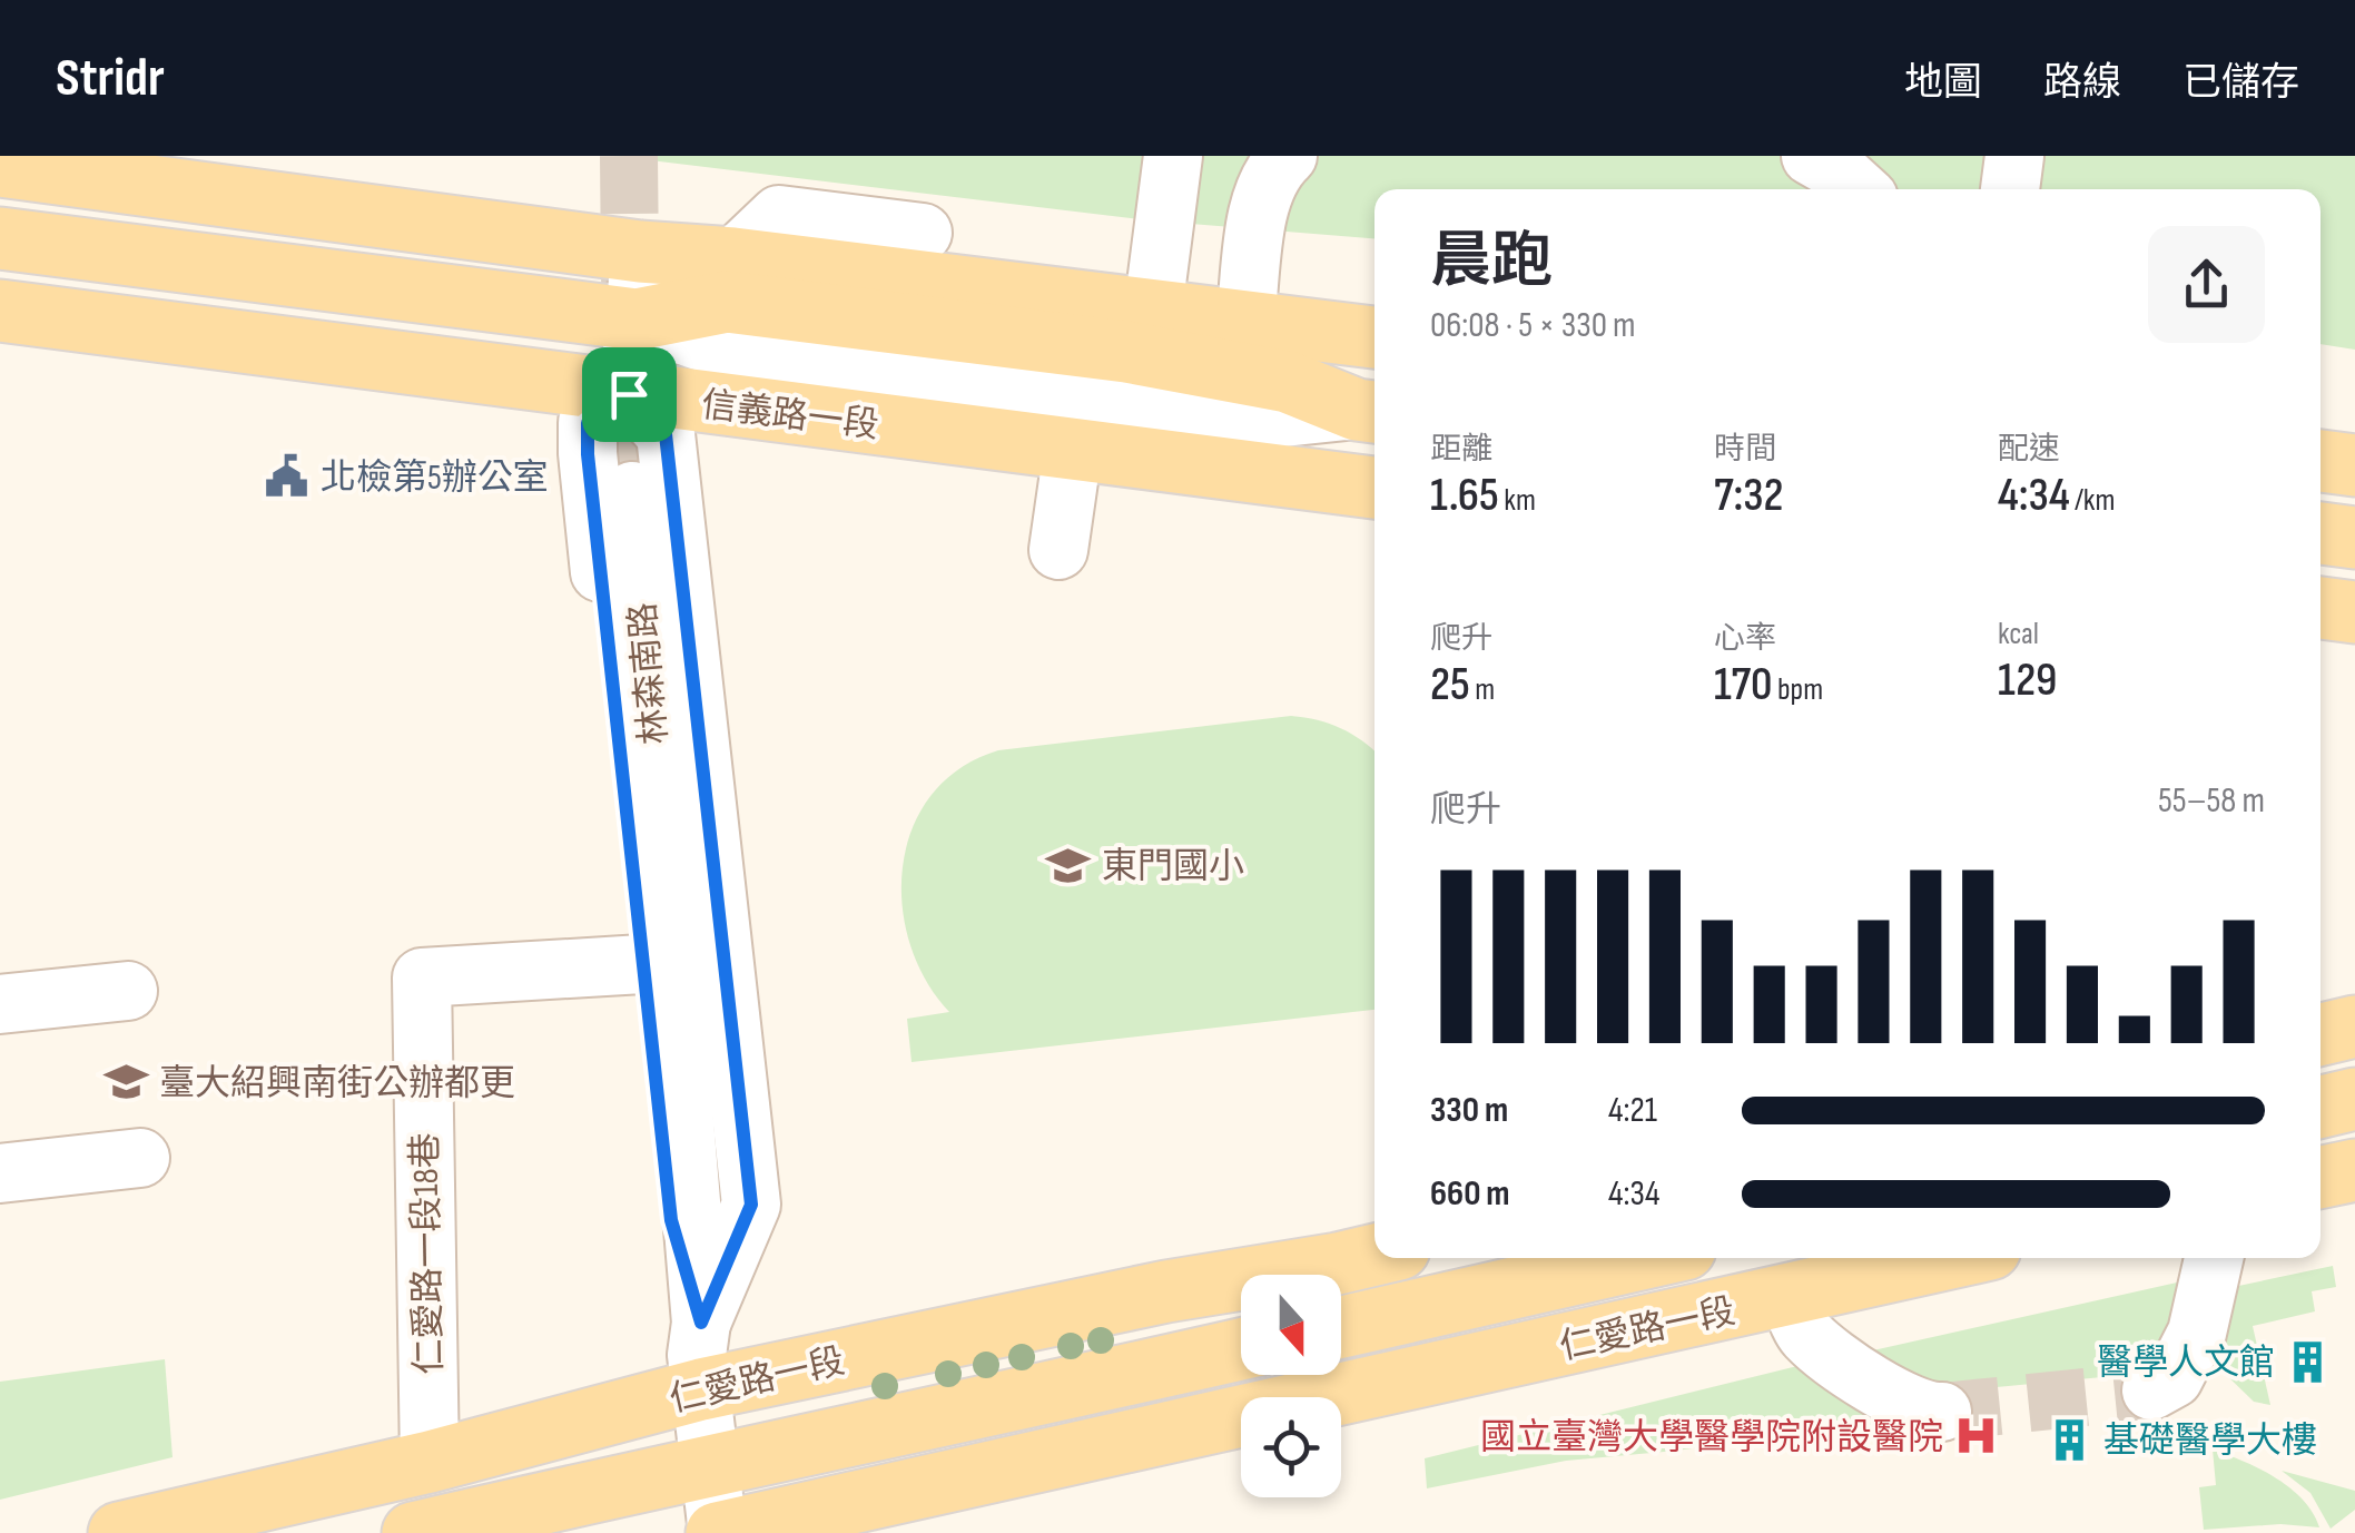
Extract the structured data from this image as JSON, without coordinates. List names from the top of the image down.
{
  "streets": {
    "main road": ["信義路一段", "仁愛路一段"],
    "street": ["林森南路", "仁愛路一段18巷"]
  },
  "crossings": [
    ["信義路一段", "林森南路"],
    ["林森南路", "仁愛路一段18巷"],
    ["林森南路", "仁愛路一段"],
    ["仁愛路一段18巷", "仁愛路一段"]
  ],
  "places": {
    "public building": ["北檢第5辦公室"],
    "school or university": ["東門國小", "臺大紹興南街公辦都更"],
    "building": ["醫學人文館", "基礎醫學大樓"],
    "hospital": ["國立臺灣大學醫學院附設醫院"]
  },
  "north": "bottom",
  "page": {
    "header": "Stridr",
    "nav": ["地圖", "路線", "已儲存"],
    "heading": ["晨跑", "06:08 · 5 × 330 m"],
    "stats": [
      ["距離", "1.65 km"],
      ["時間", "7:32"],
      ["配速", "4:34 /km"],
      ["爬升", "25 m"],
      ["心率", "170 bpm"],
      ["kcal", "129"]
    ],
    "chart": ["爬升", "55–58 m"],
    "list": [
      {
        "name": "330 m",
        "note": "4:21"
      },
      {
        "name": "660 m",
        "note": "4:34"
      }
    ]
  }
}
